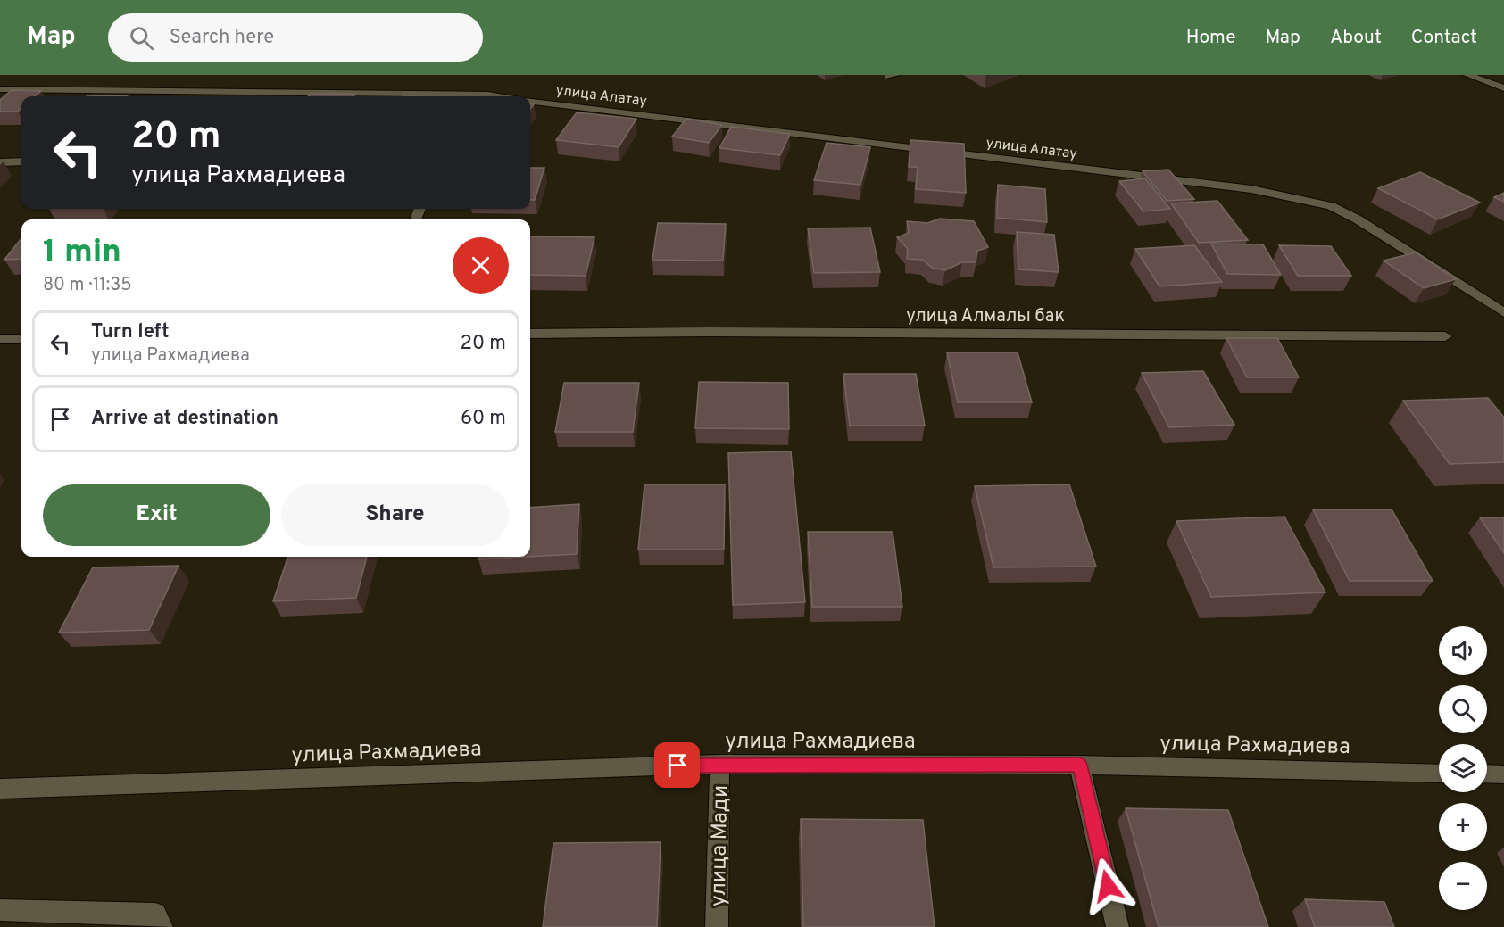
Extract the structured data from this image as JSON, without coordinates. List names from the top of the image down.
{
  "streets": {
    "street": [
      "улица Алатау",
      "улица Алмалы бак",
      "улица Рахмадиева",
      "улица Мади"
    ]
  },
  "crossings": [
    ["улица Рахмадиева", "улица Мади"]
  ],
  "page": {
    "header": "Map",
    "search": "Search here",
    "nav": [
      "Home",
      "Map",
      "About",
      "Contact"
    ],
    "turn": ["20 m", "улица Рахмадиева"],
    "heading": ["1 min", "80 m · 11:35"],
    "list": [
      {
        "name": "Turn left",
        "note": "улица Рахмадиева",
        "value": "20 m"
      },
      {
        "name": "Arrive at destination",
        "value": "60 m"
      }
    ],
    "buttons": ["Exit", "Share"],
    "map_buttons": ["+", "−"]
  }
}
